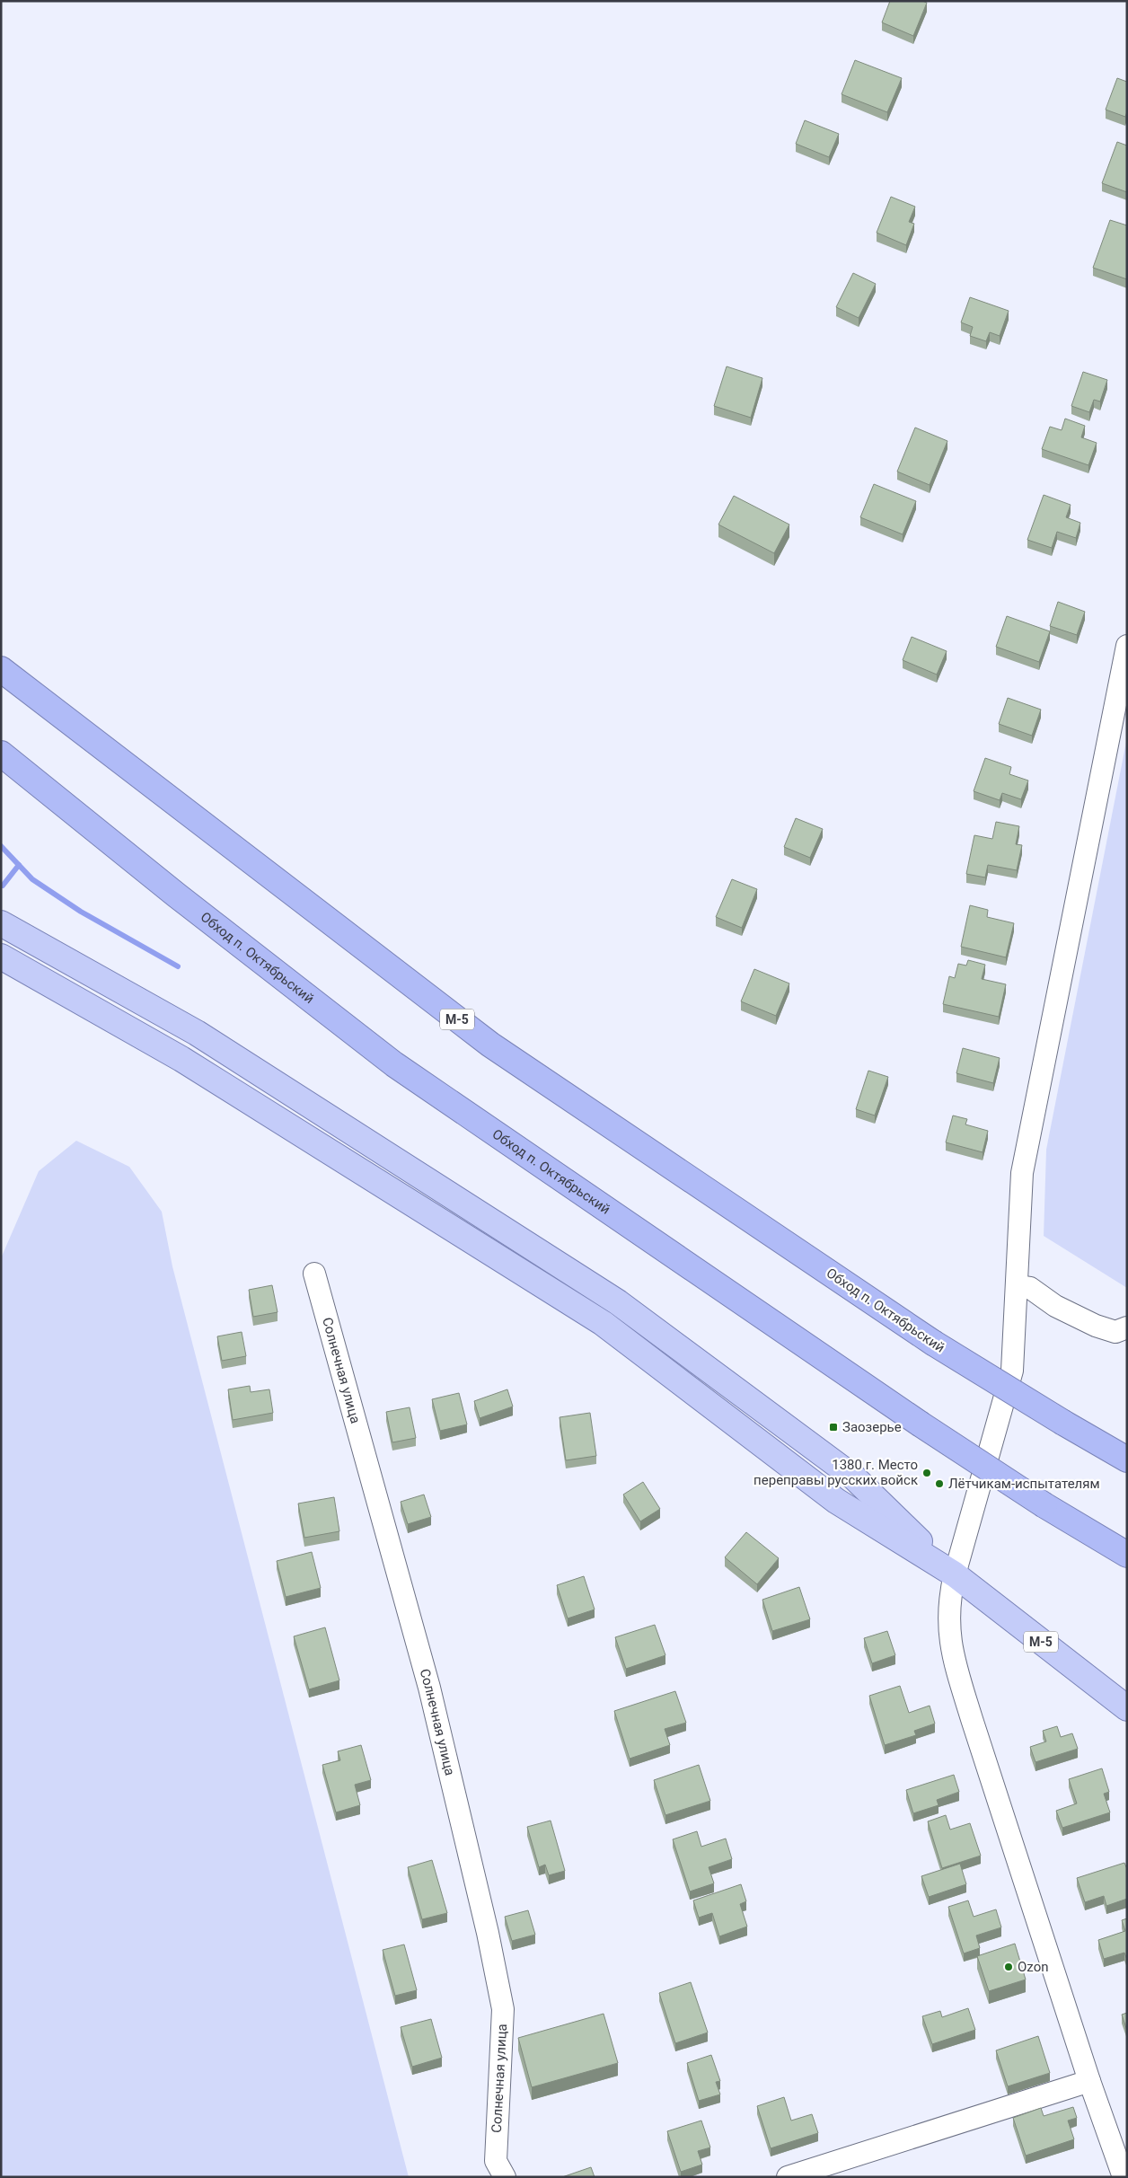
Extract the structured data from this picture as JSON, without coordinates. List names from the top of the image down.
{
  "streets": {
    "highway": ["Обход п. Октябрьский", "М-5"],
    "street": ["Солнечная улица"]
  },
  "places": {
    "transit": ["Заозерье"],
    "other": ["1380 г. Место переправы русских войск", "Лётчикам-испытателям", "Ozon"]
  }
}
